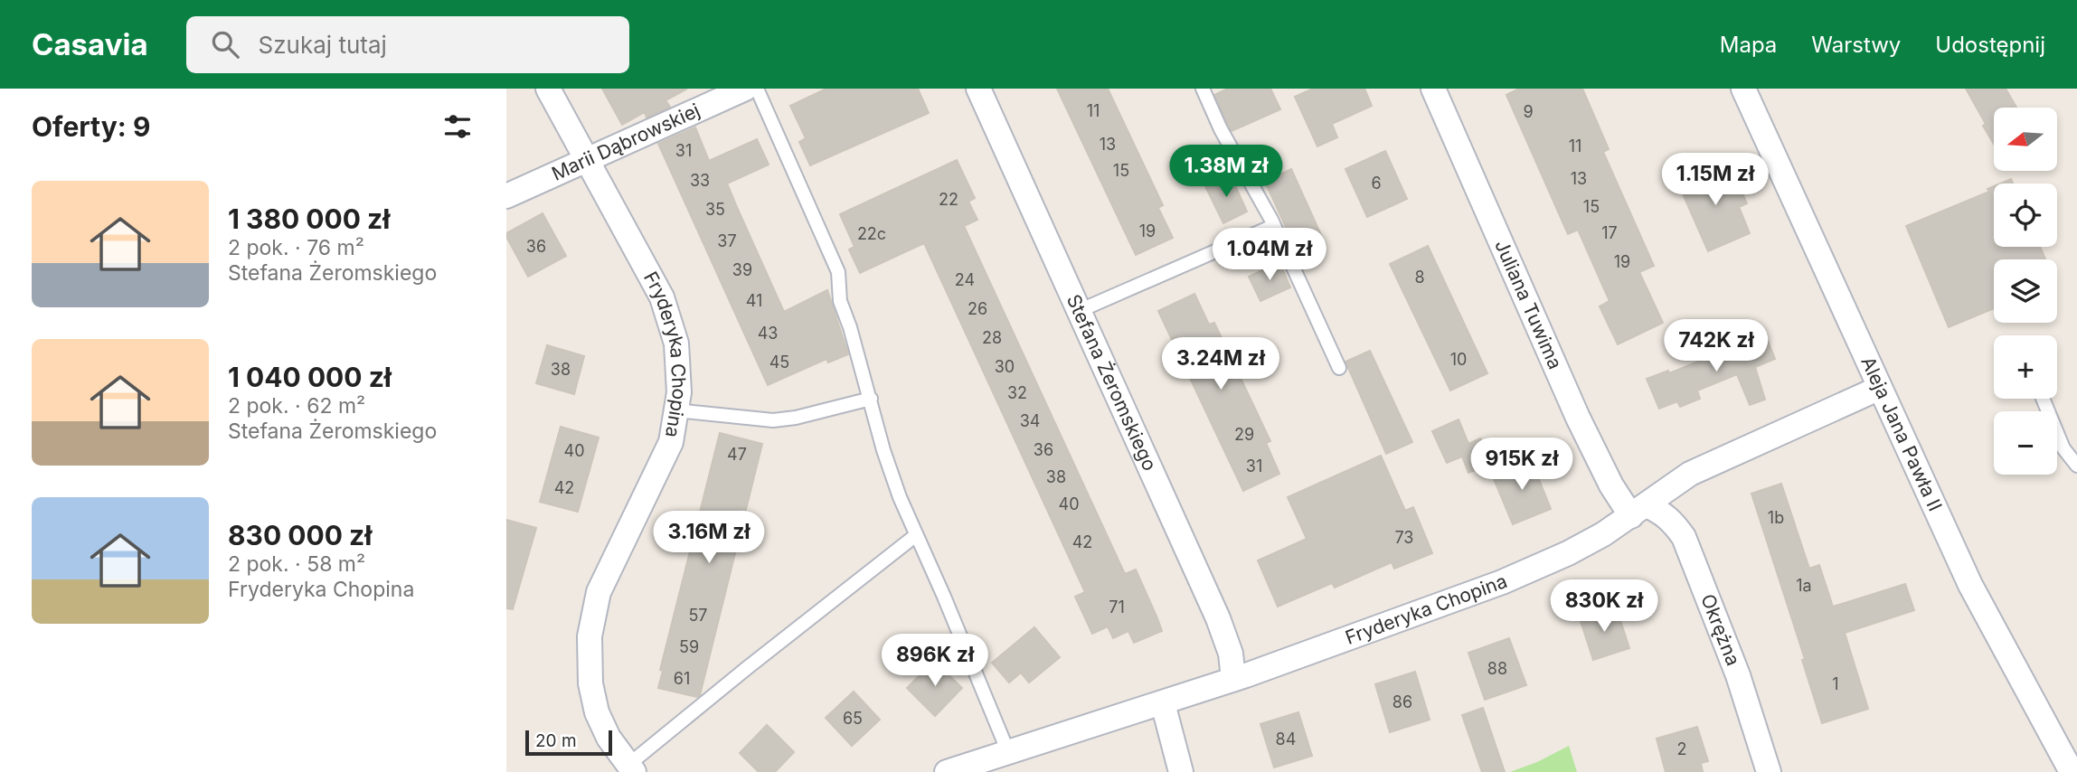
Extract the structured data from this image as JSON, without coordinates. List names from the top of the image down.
{
  "streets": {
    "street": [
      "Marii Dąbrowskiej",
      "Juliana Tuwima",
      "Fryderyka Chopina",
      "Stefana Żeromskiego",
      "Aleja Jana Pawła II",
      "Okrężna"
    ]
  },
  "crossings": [
    ["Marii Dąbrowskiej", "Fryderyka Chopina"],
    ["Juliana Tuwima", "Fryderyka Chopina"],
    ["Juliana Tuwima", "Okrężna"],
    ["Fryderyka Chopina", "Stefana Żeromskiego"],
    ["Fryderyka Chopina", "Aleja Jana Pawła II"],
    ["Fryderyka Chopina", "Okrężna"]
  ],
  "house_numbers": [
    "11",
    "9",
    "13",
    "11",
    "31",
    "15",
    "13",
    "33",
    "6",
    "22",
    "15",
    "35",
    "19",
    "17",
    "22c",
    "37",
    "36",
    "19",
    "39",
    "8",
    "24",
    "41",
    "26",
    "43",
    "28",
    "10",
    "45",
    "30",
    "38",
    "32",
    "34",
    "29",
    "36",
    "40",
    "47",
    "31",
    "38",
    "42",
    "40",
    "1b",
    "73",
    "42",
    "1a",
    "71",
    "57",
    "59",
    "88",
    "61",
    "1",
    "86",
    "65",
    "84",
    "2"
  ],
  "scale_bar": "20 m",
  "north": "left",
  "page": {
    "header": "Casavia",
    "search": "Szukaj tutaj",
    "nav": ["Mapa", "Warstwy", "Udostępnij"],
    "heading": "Oferty: 9",
    "map_buttons": ["+", "−"],
    "price": [
      "1.38M zł",
      "1.15M zł",
      "1.04M zł",
      "742K zł",
      "3.24M zł",
      "915K zł",
      "3.16M zł",
      "830K zł",
      "896K zł"
    ],
    "list": [
      {
        "name": "1 380 000 zł",
        "note": "2 pok. · 76 m² · Stefana Żeromskiego"
      },
      {
        "name": "1 040 000 zł",
        "note": "2 pok. · 62 m² · Stefana Żeromskiego"
      },
      {
        "name": "830 000 zł",
        "note": "2 pok. · 58 m² · Fryderyka Chopina"
      }
    ],
    "scale": "20 m"
  }
}
